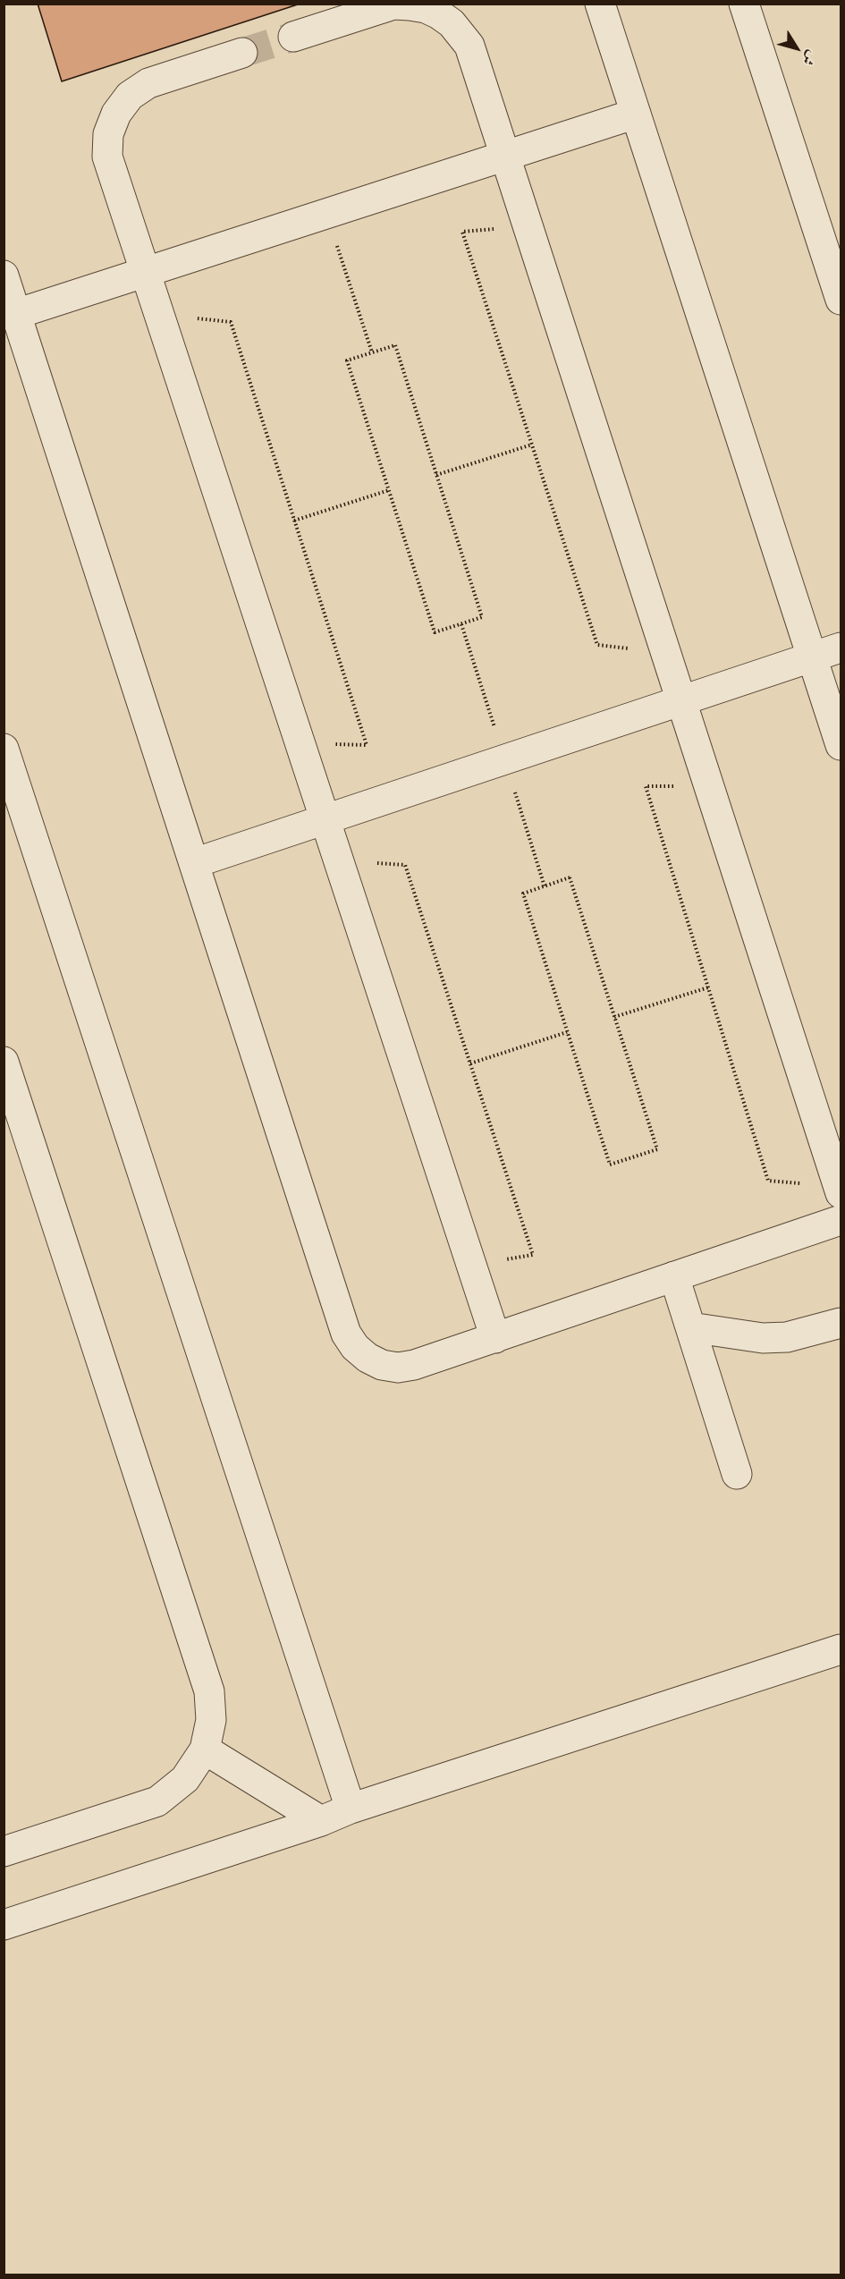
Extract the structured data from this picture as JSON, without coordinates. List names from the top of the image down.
{
  "north": "bottom right"
}
